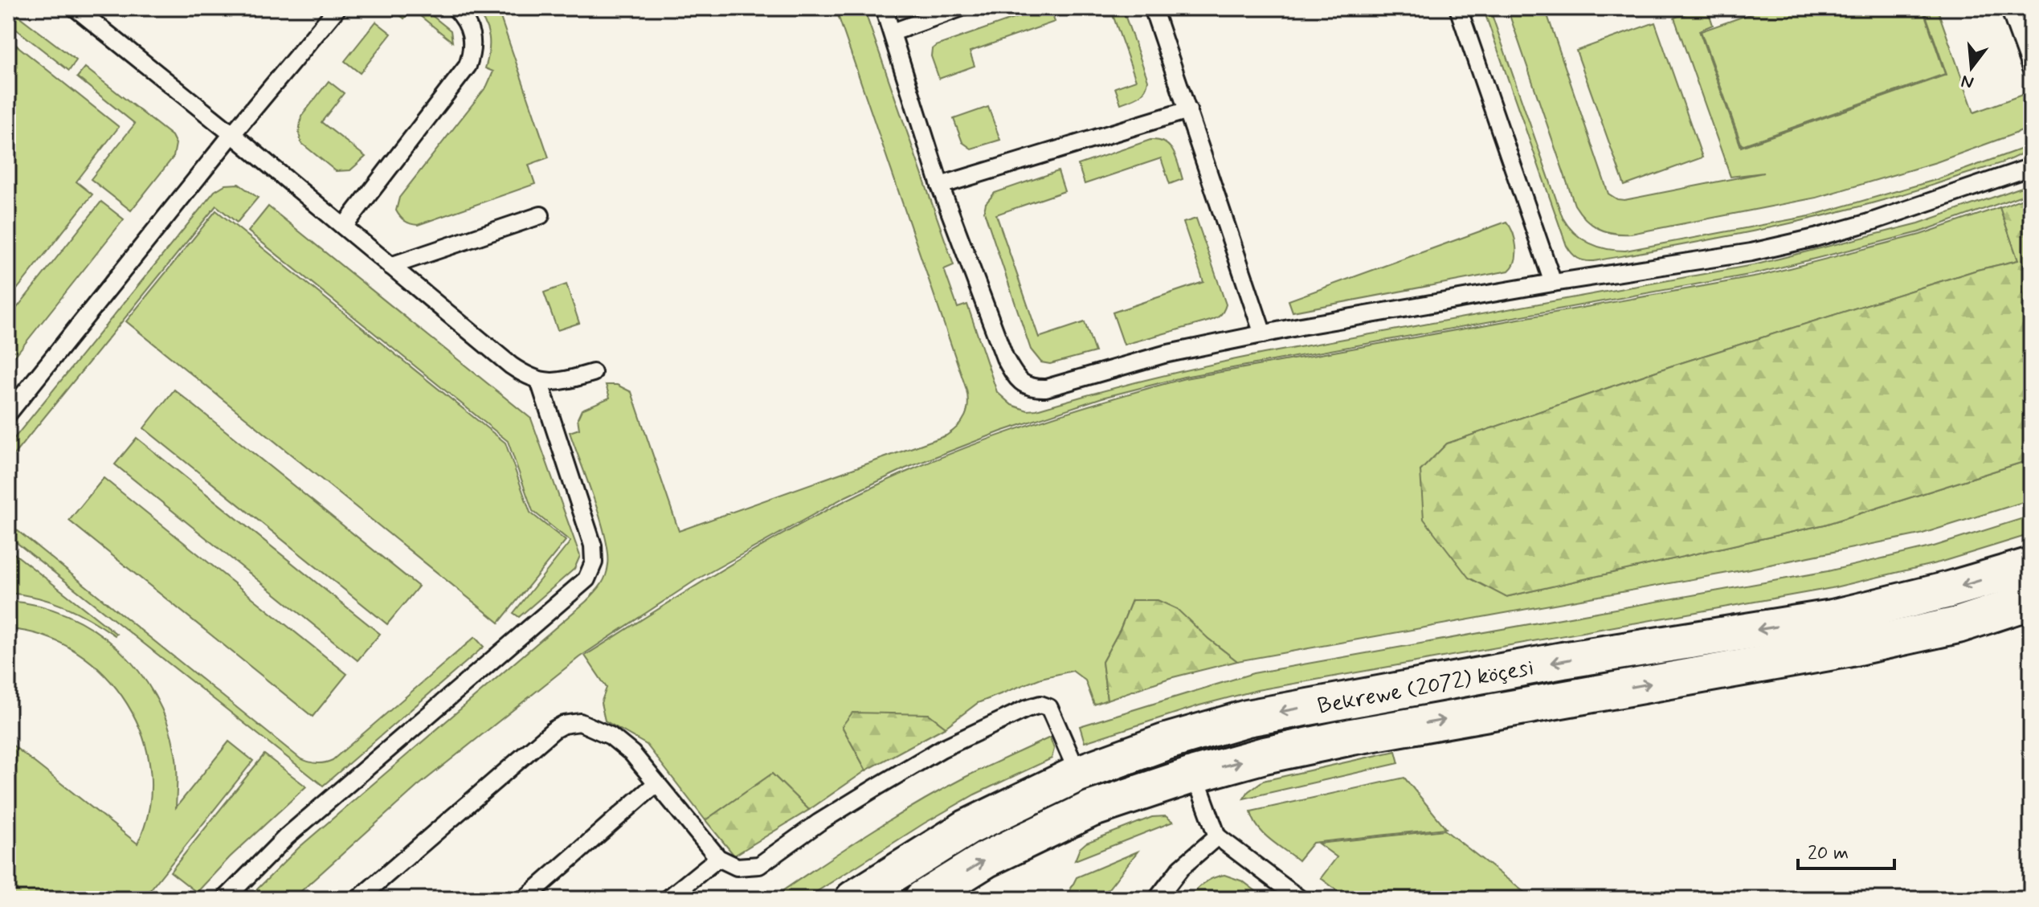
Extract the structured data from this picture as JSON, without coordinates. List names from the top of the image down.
{
  "streets": {
    "main road": ["Bekrewe (2072) köçesi"]
  },
  "scale_bar": "20 m",
  "north": "bottom"
}
